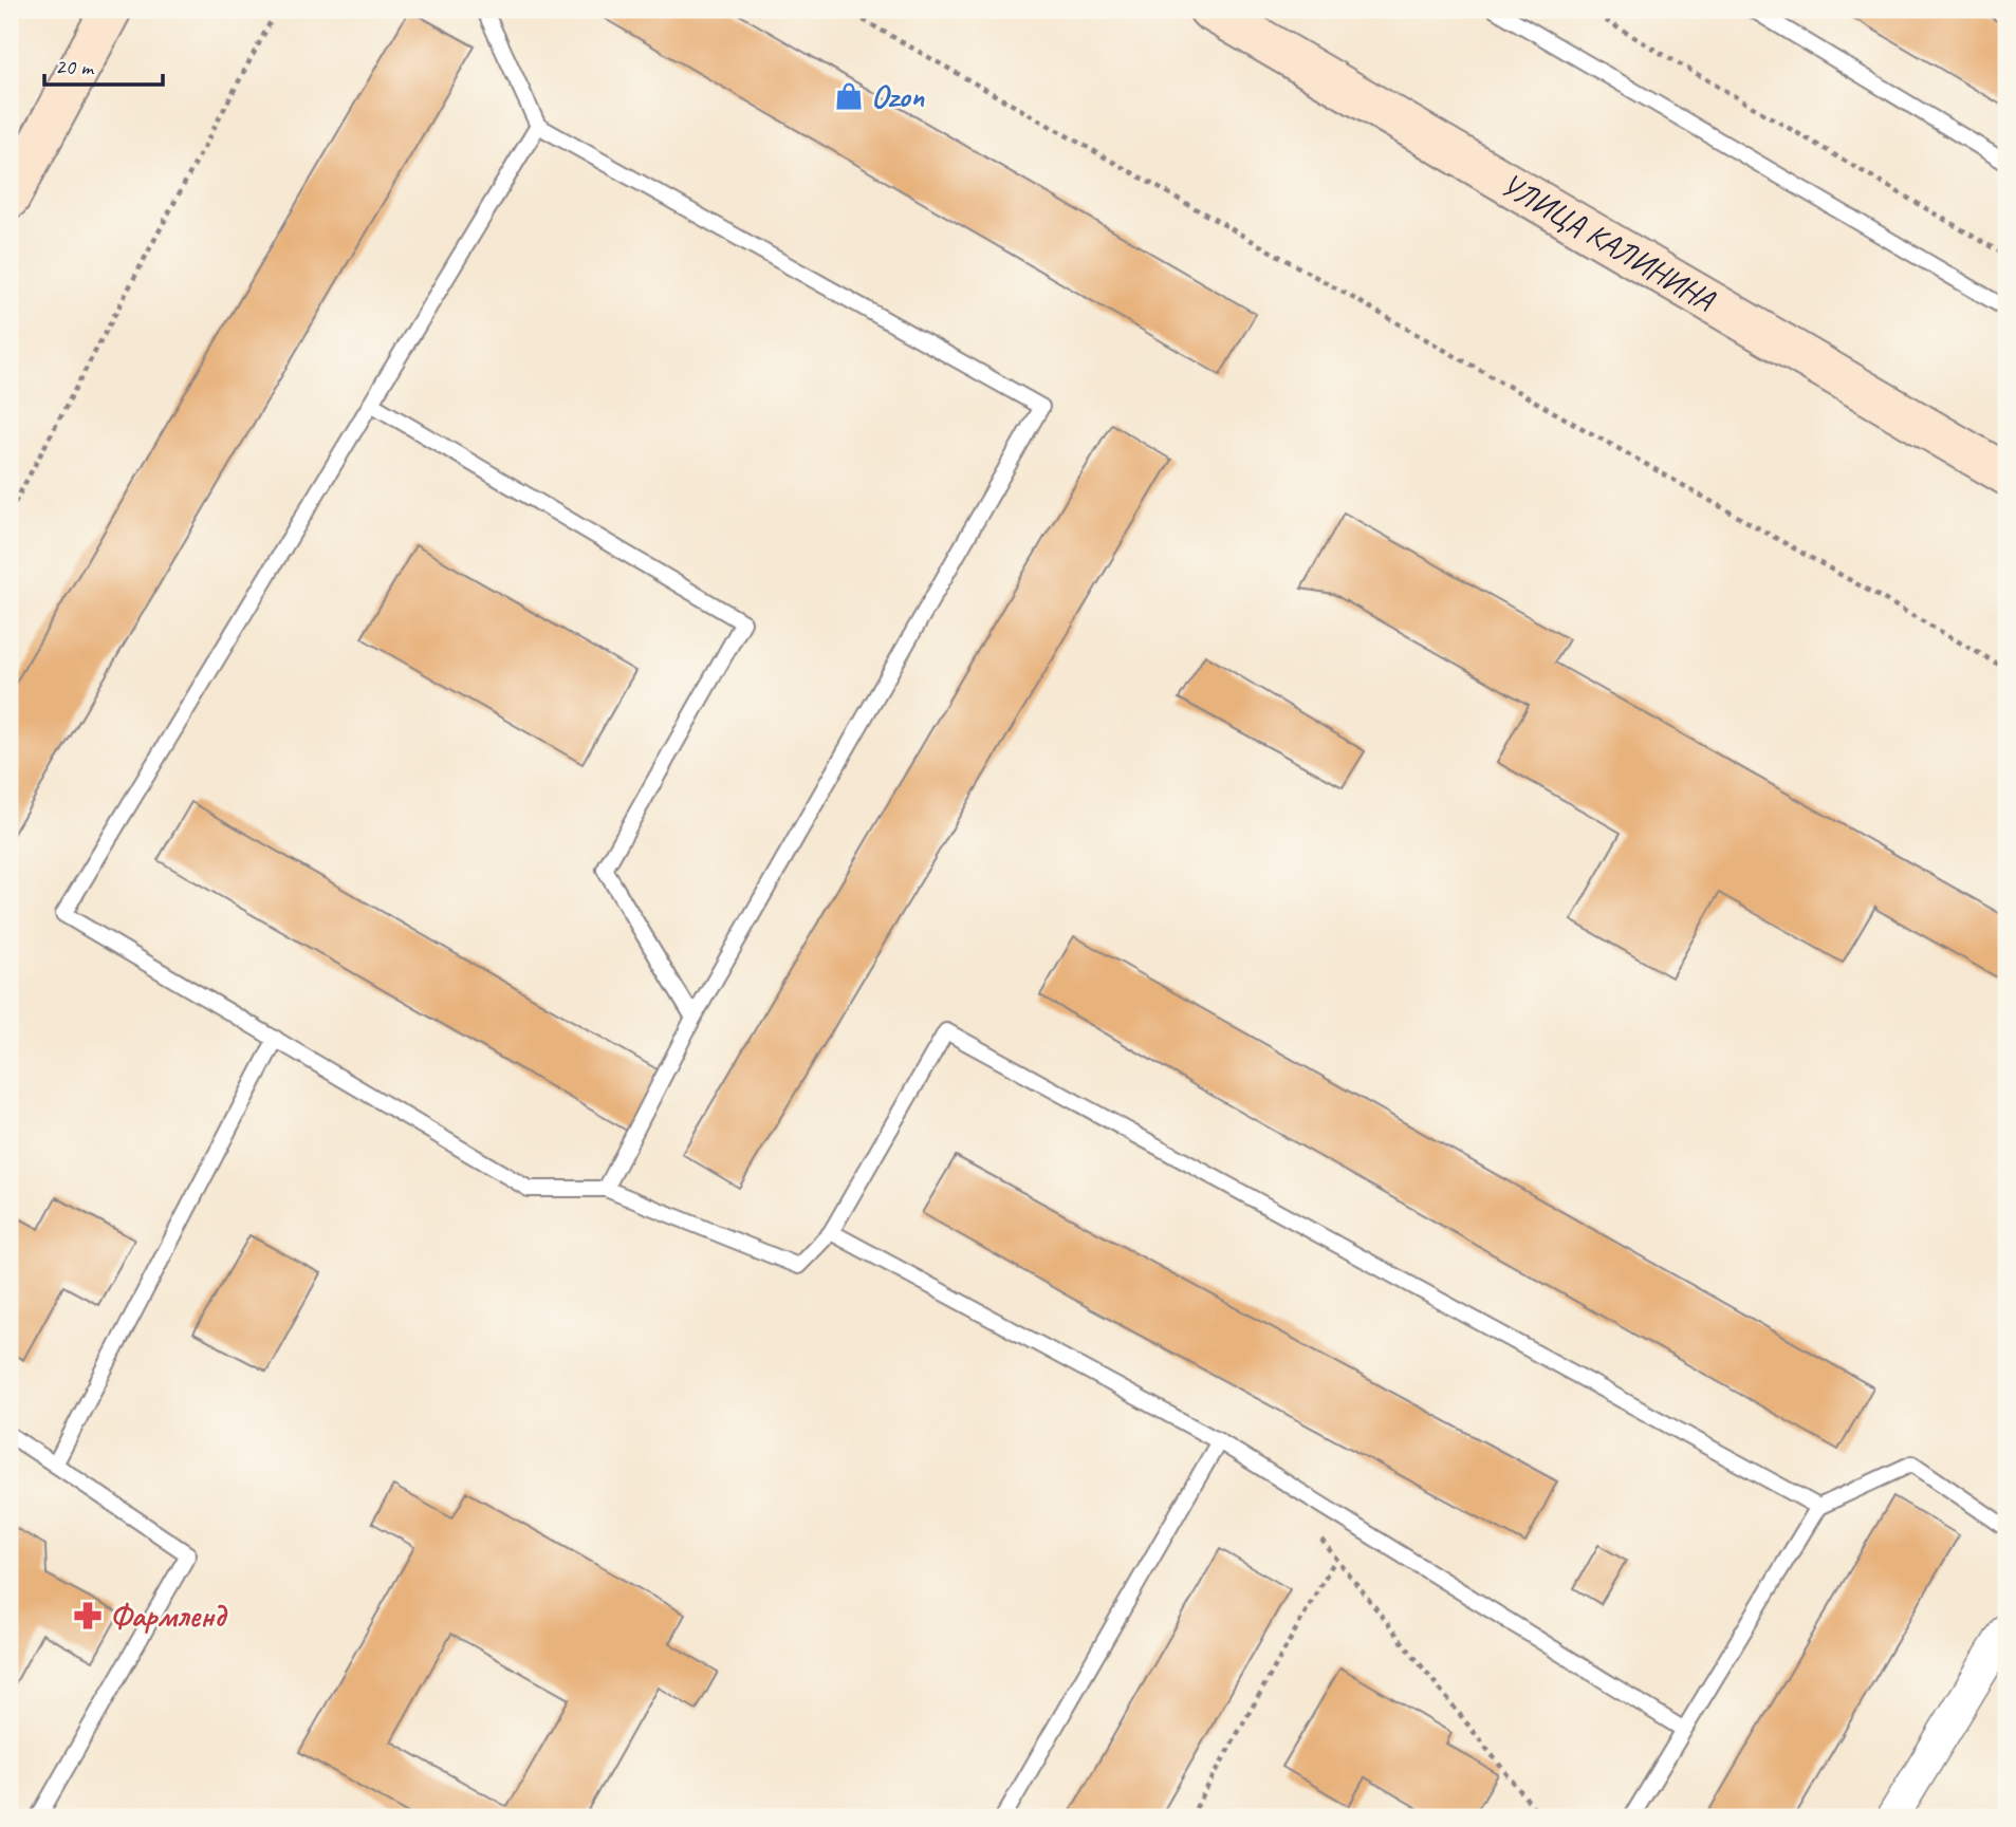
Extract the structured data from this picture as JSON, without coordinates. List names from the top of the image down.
{
  "streets": {
    "street": ["УЛИЦА КАЛИНИНА"]
  },
  "places": {
    "shop": ["Ozon"],
    "pharmacy": ["Фармленд"]
  },
  "scale_bar": "20 m"
}
